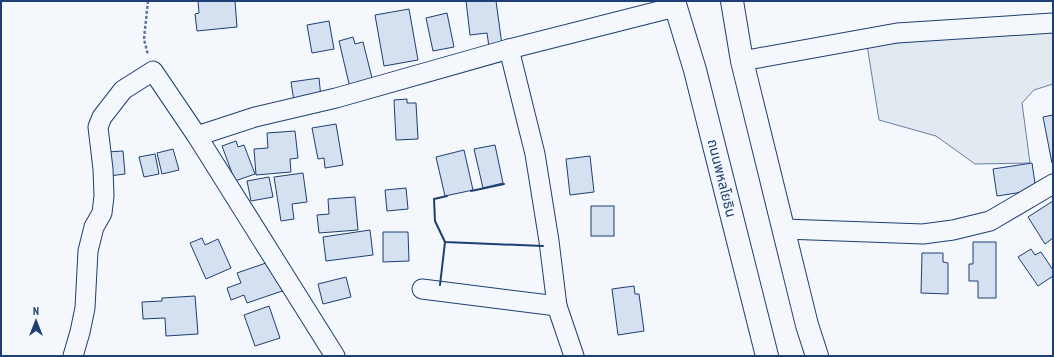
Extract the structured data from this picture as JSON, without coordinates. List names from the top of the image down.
{
  "streets": {
    "highway": ["ถนนพหลโยธิน"]
  },
  "north": "top"
}
